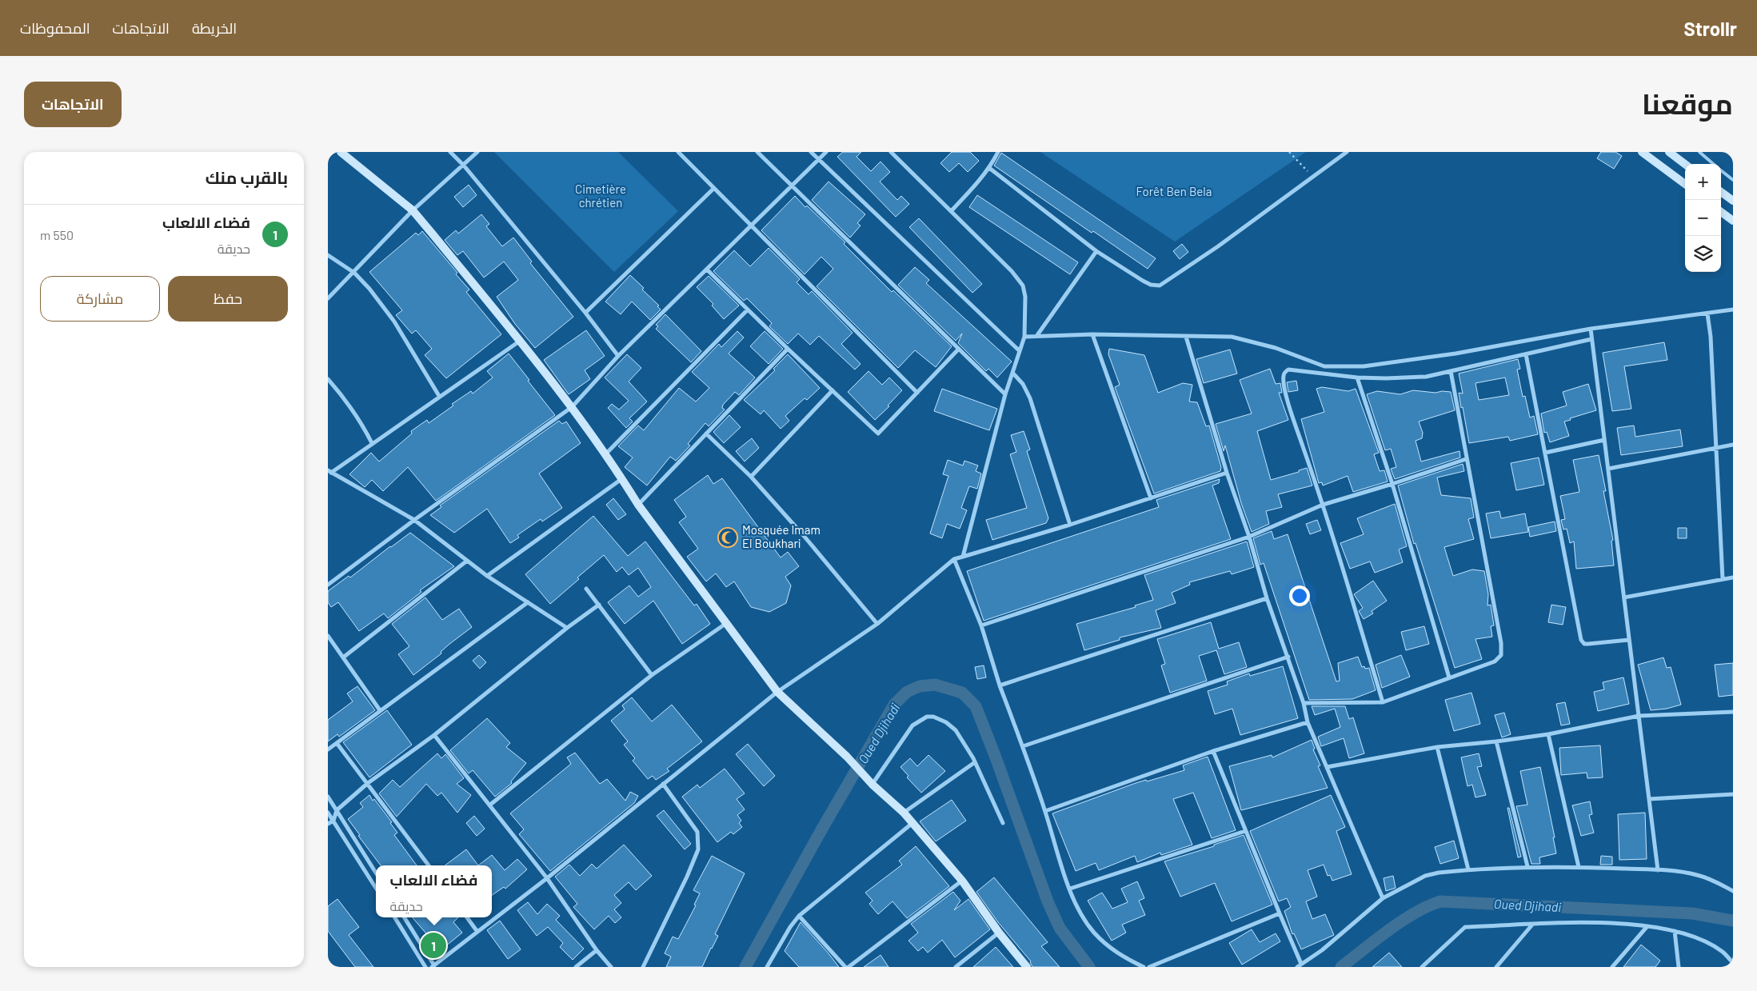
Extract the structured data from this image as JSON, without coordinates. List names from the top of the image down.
{
  "water": ["Oued Djihadi"],
  "parks": ["Cimetière chrétien", "Forêt Ben Bela"],
  "places": {
    "mosque": ["Mosquée Imam El Boukhari"]
  },
  "page": {
    "header": "Strollr",
    "nav": ["الخريطة", "الاتجاهات", "المحفوظات"],
    "title": "موقعنا",
    "buttons": [
      "الاتجاهات",
      ["حفظ", "مشاركة"]
    ],
    "heading": "بالقرب منك",
    "map_buttons": ["+", "−"],
    "list": [
      {
        "mark": "1",
        "name": "فضاء الالعاب",
        "note": "حديقة",
        "value": "550 m"
      }
    ],
    "popup": ["فضاء الالعاب", "حديقة"],
    "pins": "1"
  }
}
